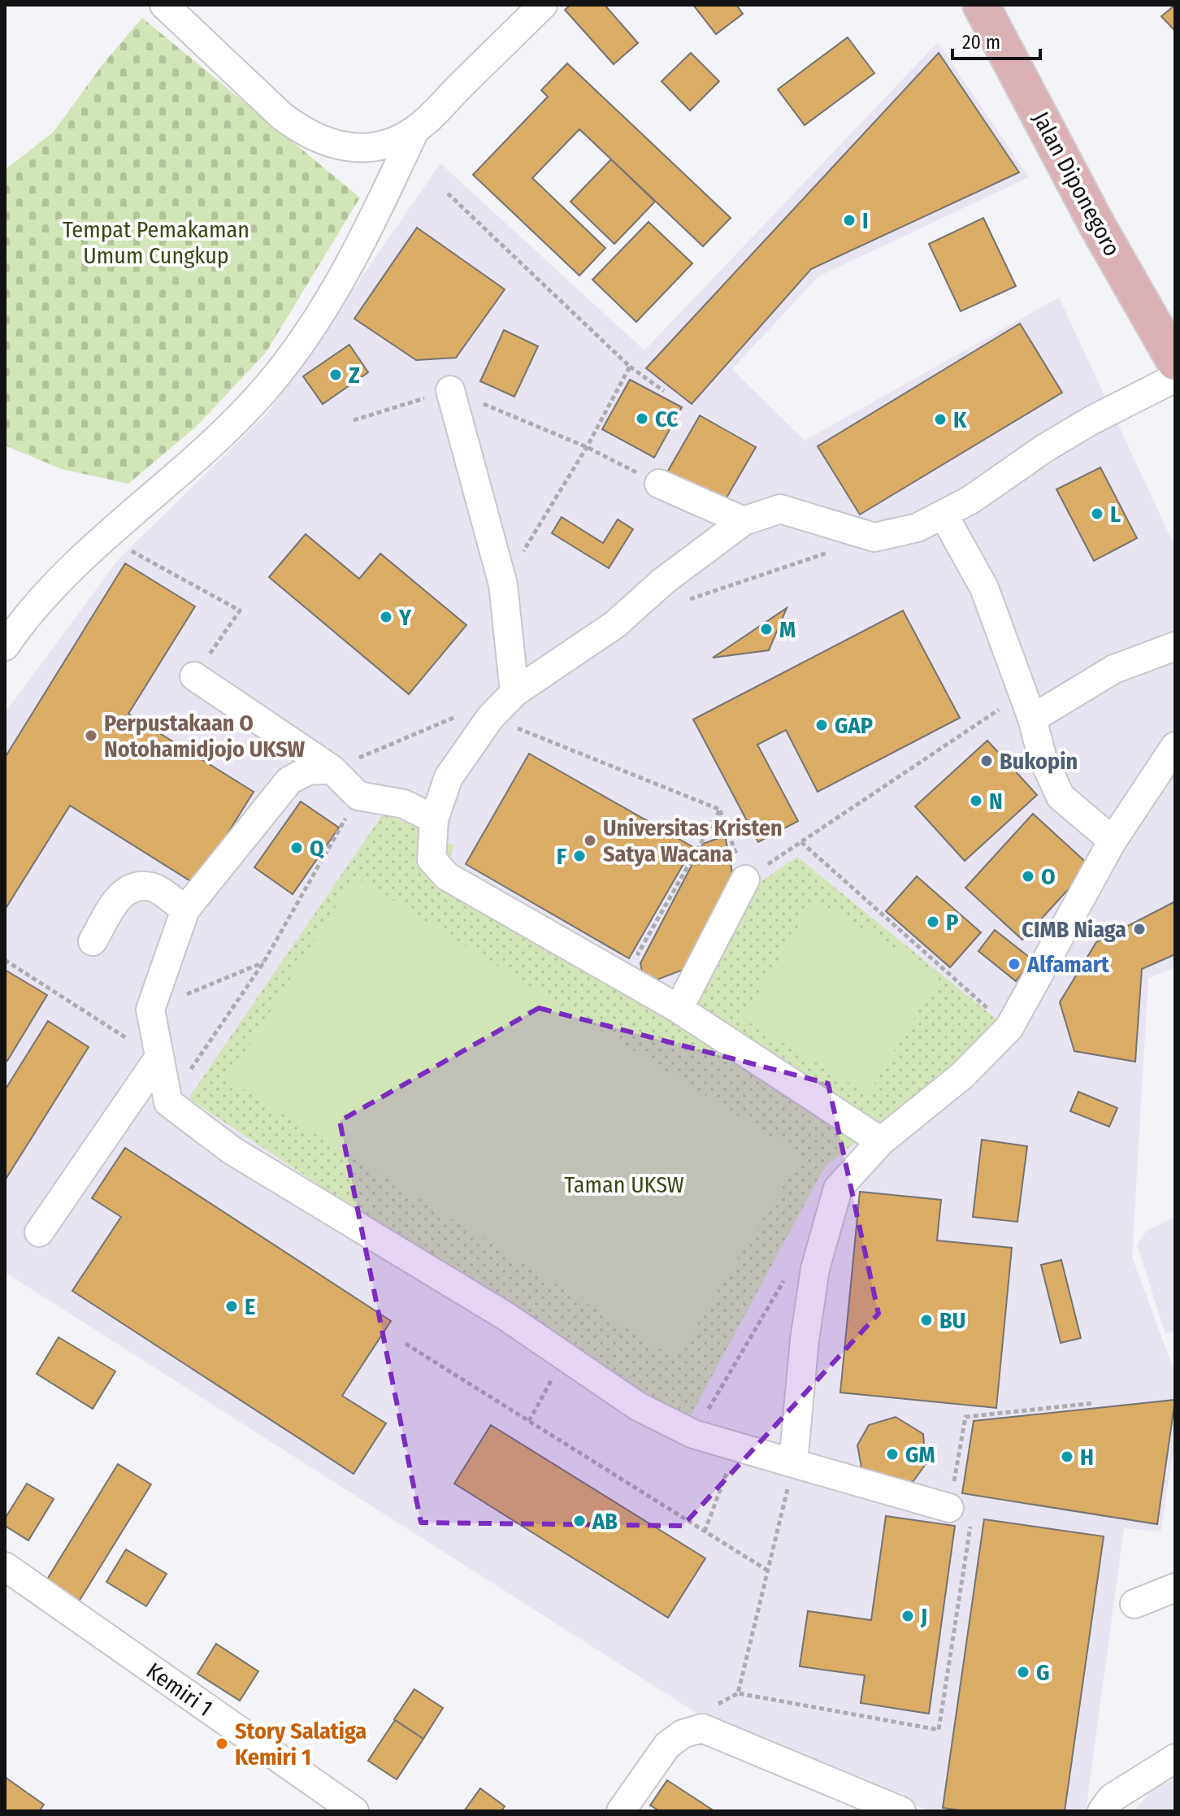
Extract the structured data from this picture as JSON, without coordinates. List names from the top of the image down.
{
  "streets": {
    "main road": ["Jalan Diponegoro"],
    "street": ["Kemiri 1"]
  },
  "parks": ["Tempat Pemakaman Umum Cungkup", "Taman UKSW"],
  "places": [
    "I",
    "Z",
    "CC",
    "K",
    "L",
    "Y",
    "M",
    "GAP",
    "Perpustakaan O Notohamidjojo UKSW",
    "Bukopin",
    "N",
    "Universitas Kristen Satya Wacana",
    "Q",
    "F",
    "O",
    "P",
    "CIMB Niaga",
    "Alfamart",
    "E",
    "BU",
    "GM",
    "H",
    "AB",
    "J",
    "G",
    "Story Salatiga Kemiri 1"
  ],
  "scale_bar": "20 m"
}
